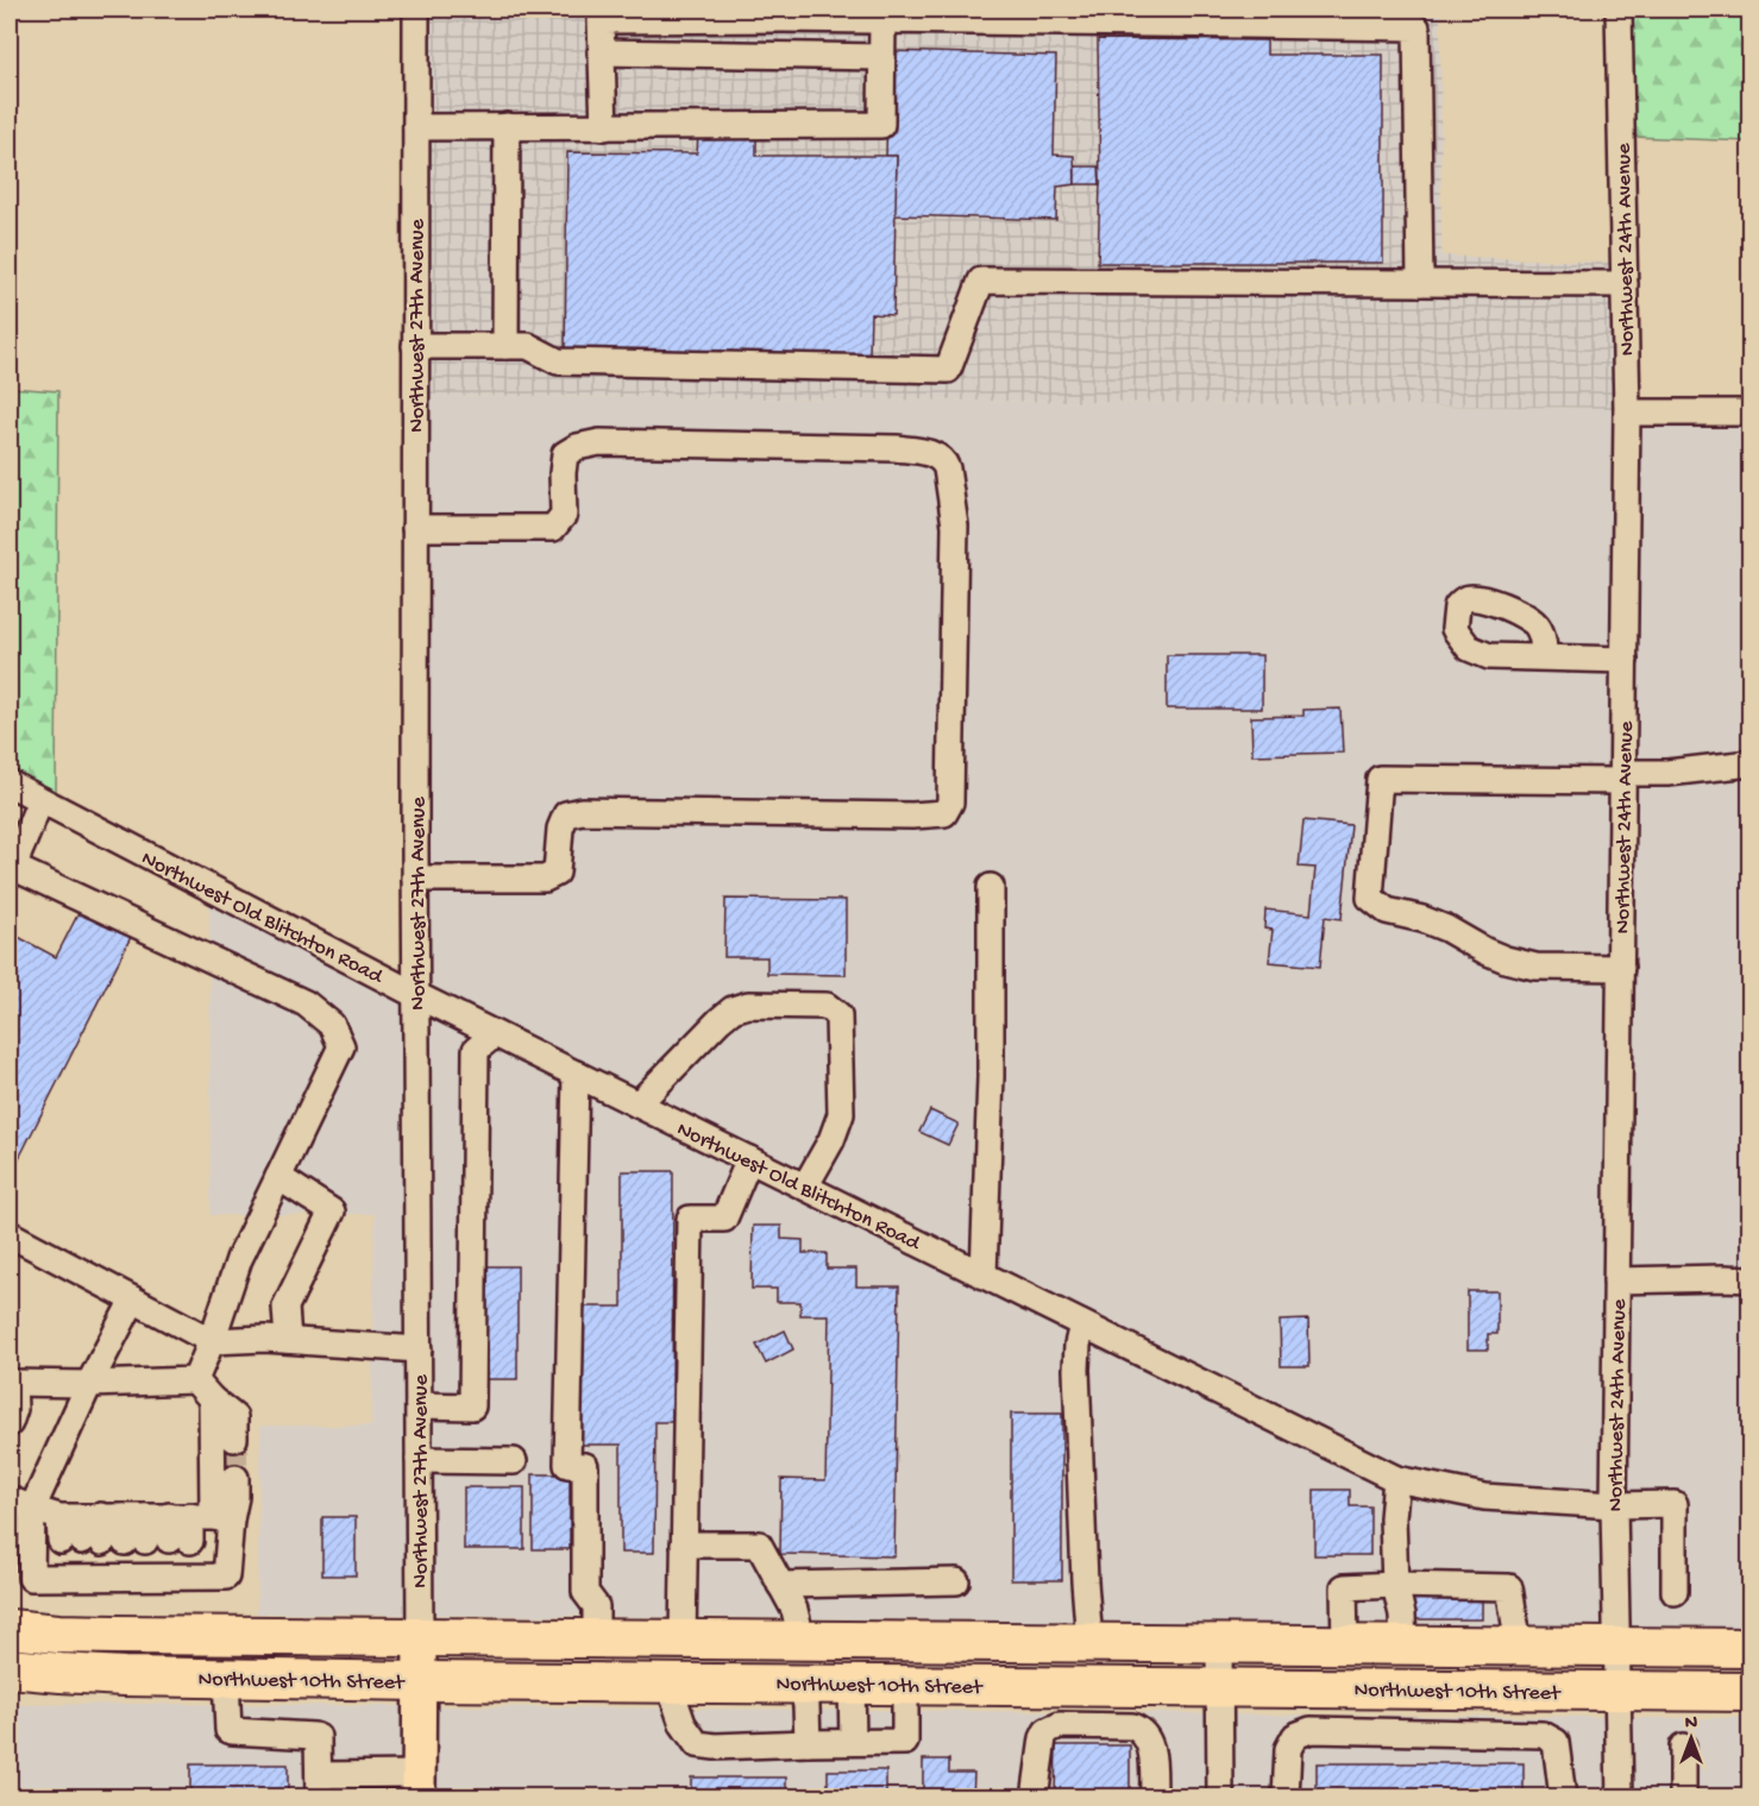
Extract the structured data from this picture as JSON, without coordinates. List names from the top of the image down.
{
  "streets": {
    "highway": ["Northwest 10th Street"],
    "main road": ["Northwest 27th Avenue"],
    "street": ["Northwest 24th Avenue", "Northwest Old Blitchton Road"]
  },
  "crossings": [
    ["Northwest 24th Avenue", "Northwest Old Blitchton Road"],
    ["Northwest 24th Avenue", "Northwest 10th Street"],
    ["Northwest 27th Avenue", "Northwest Old Blitchton Road"],
    ["Northwest 27th Avenue", "Northwest 10th Street"]
  ],
  "north": "top"
}
